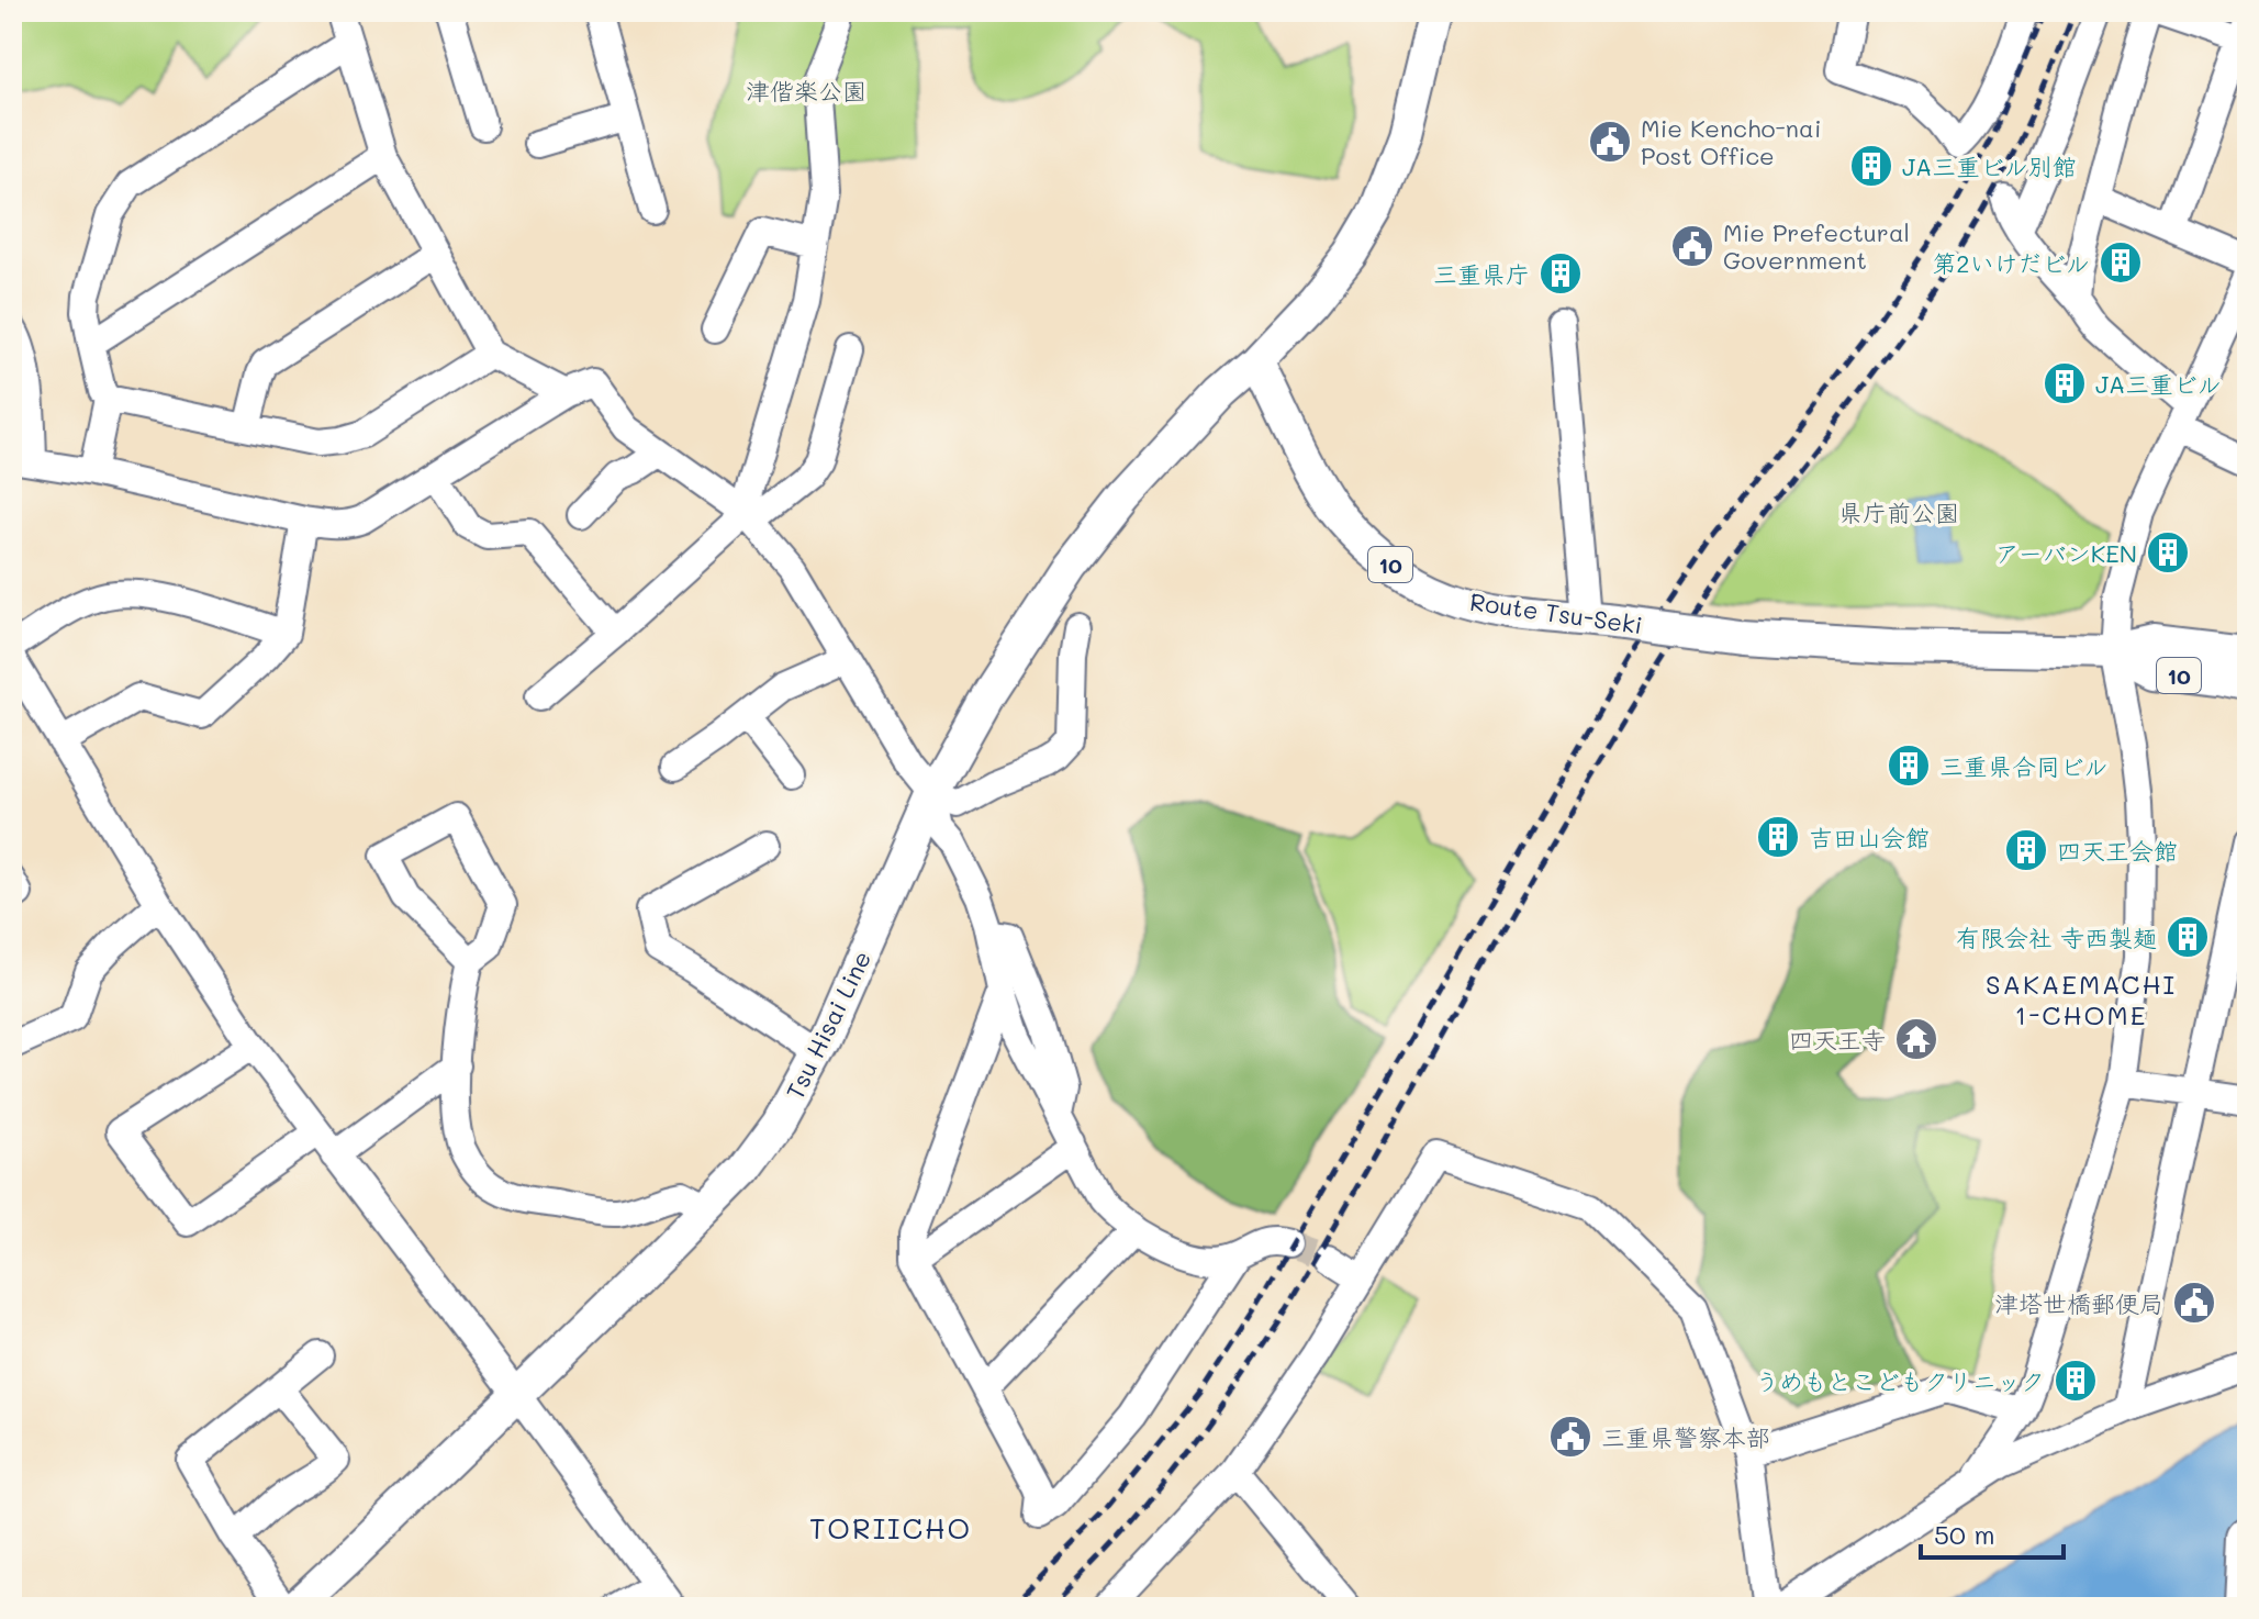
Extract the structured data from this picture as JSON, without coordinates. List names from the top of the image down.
{
  "streets": {
    "main road": ["10", "Route Tsu-Seki", "Tsu Hisai Line"]
  },
  "crossings": [
    ["Route Tsu-Seki", "Tsu Hisai Line"]
  ],
  "districts": ["SAKAEMACHI 1-CHOME", "TORIICHO"],
  "parks": ["津偕楽公園", "県庁前公園"],
  "places": {
    "public building": [
      "Mie Kencho-nai Post Office",
      "Mie Prefectural Government",
      "津塔世橋郵便局",
      "三重県警察本部"
    ],
    "building": [
      "JA三重ビル別館",
      "第2いけだビル",
      "三重県庁",
      "JA三重ビル",
      "アーバンKEN",
      "三重県合同ビル",
      "吉田山会館",
      "四天王会館",
      "有限会社 寺西製麺",
      "うめもとこどもクリニック"
    ],
    "temple": ["四天王寺"]
  },
  "scale_bar": "50 m"
}
